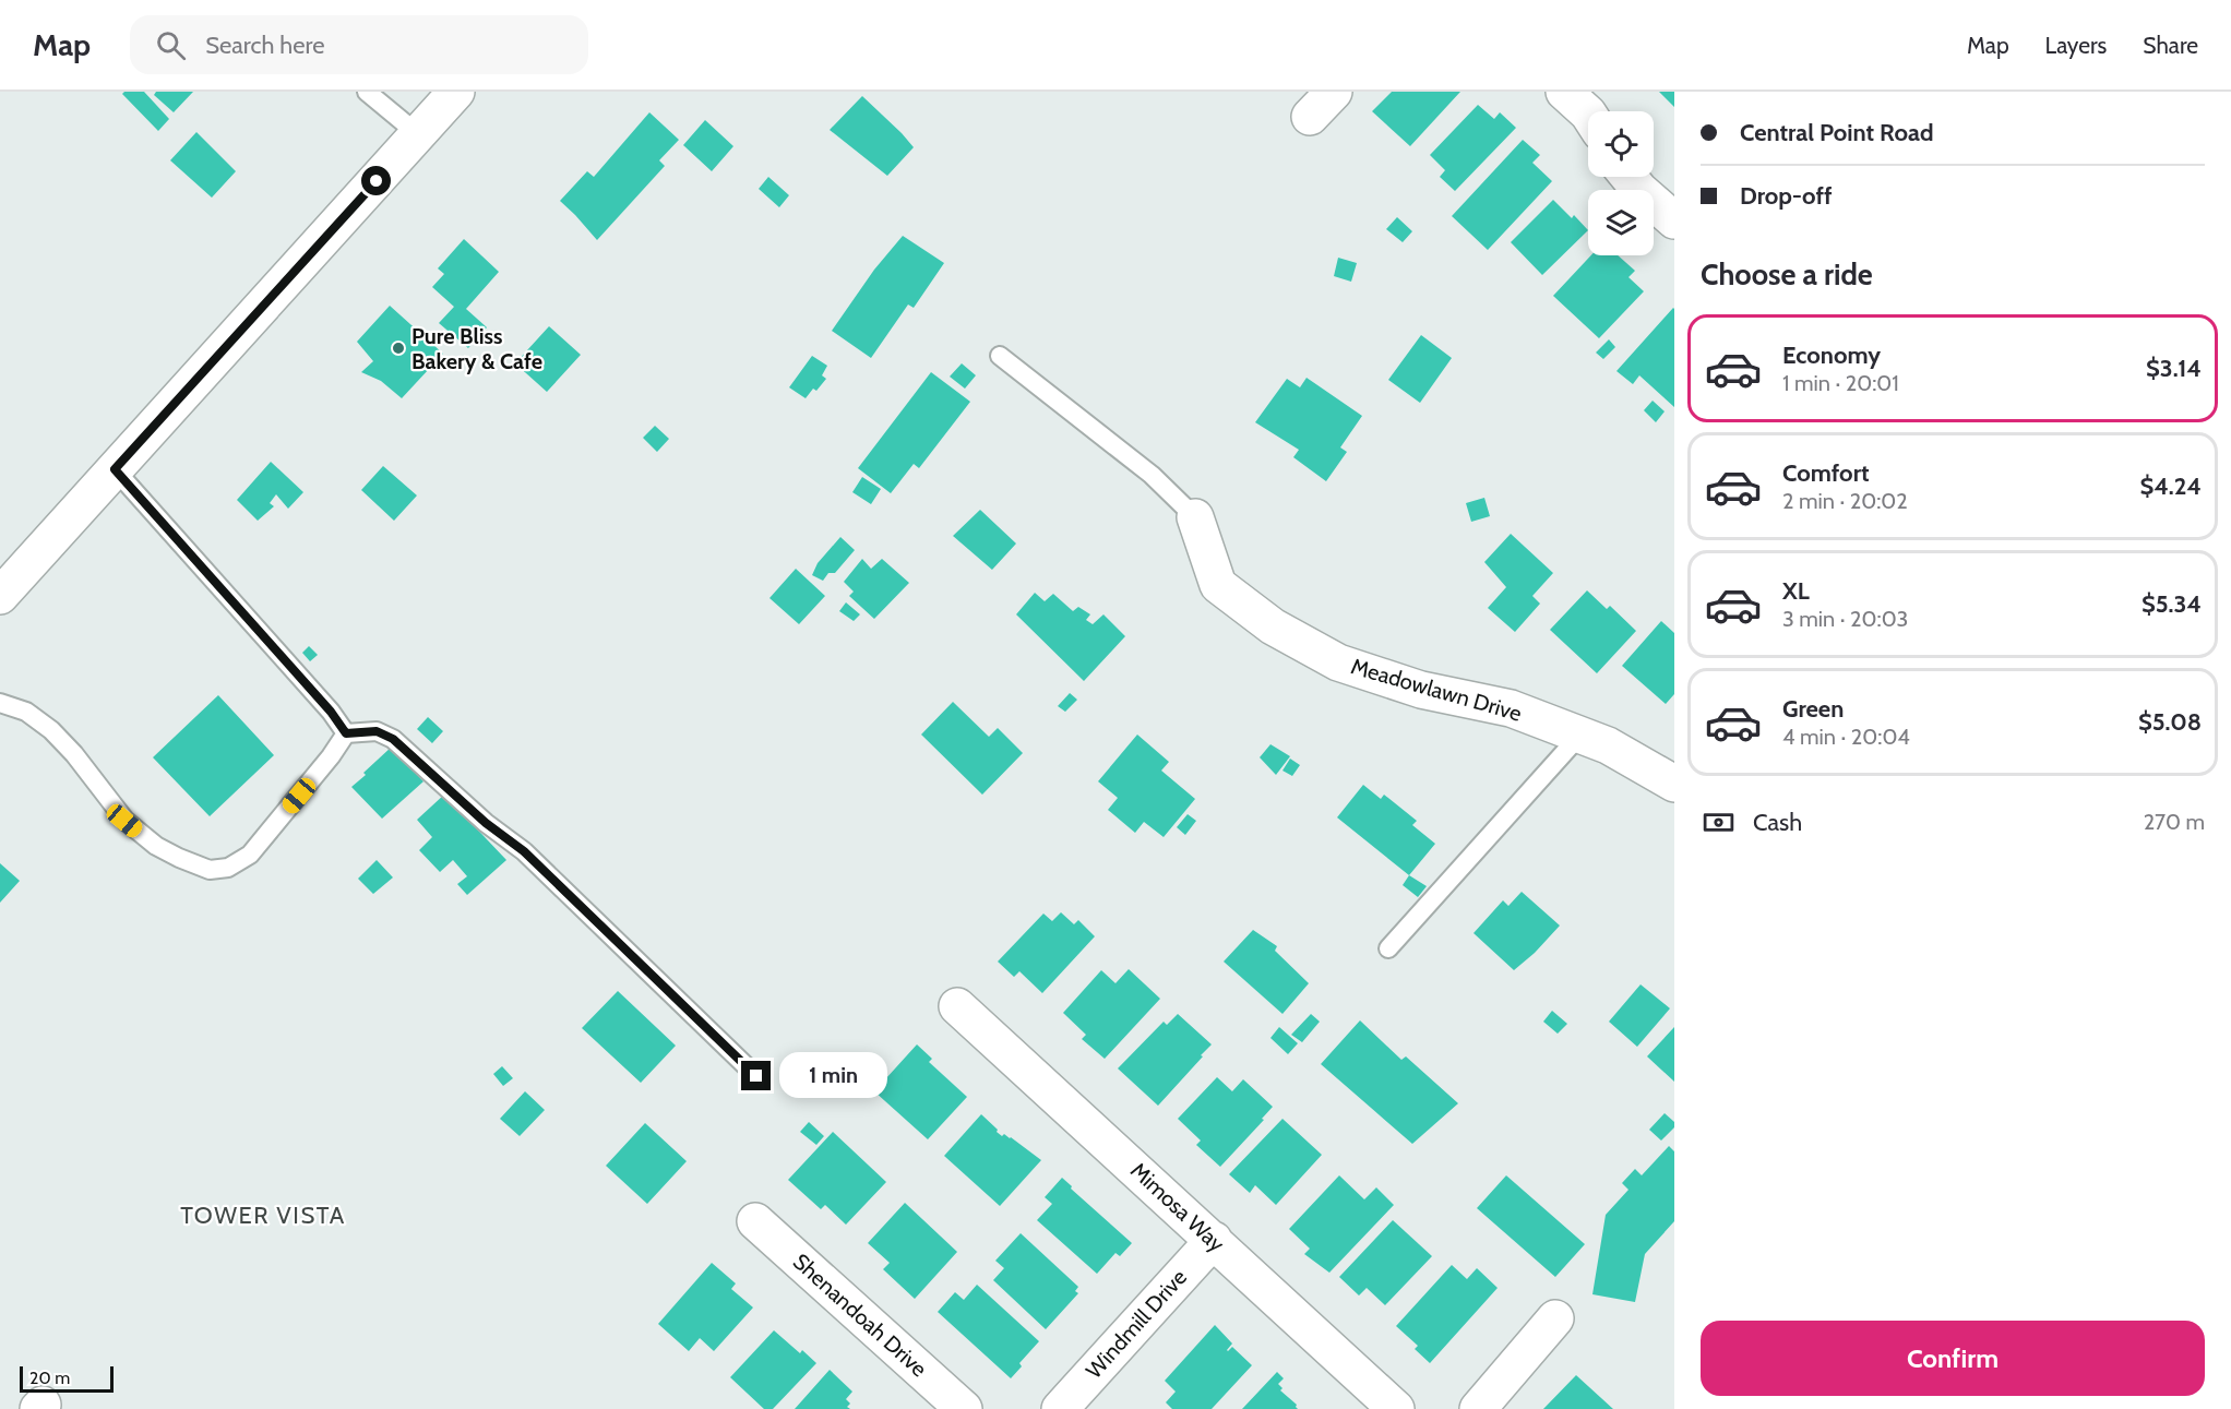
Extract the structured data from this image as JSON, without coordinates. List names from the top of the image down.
{
  "streets": {
    "street": [
      "Meadowlawn Drive",
      "Mimosa Way",
      "Shenandoah Drive",
      "Windmill Drive"
    ]
  },
  "crossings": [
    ["Mimosa Way", "Windmill Drive"]
  ],
  "districts": ["TOWER VISTA"],
  "places": ["Pure Bliss Bakery & Cafe"],
  "scale_bar": "20 m",
  "page": {
    "header": "Map",
    "search": "Search here",
    "nav": ["Map", "Layers", "Share"],
    "banner": ["Central Point Road", "Drop-off"],
    "heading": "Choose a ride",
    "list": [
      {
        "name": "Economy",
        "note": "1 min · 20:01",
        "value": "$3.14"
      },
      {
        "name": "Comfort",
        "note": "2 min · 20:02",
        "value": "$4.24"
      },
      {
        "name": "XL",
        "note": "3 min · 20:03",
        "value": "$5.34"
      },
      {
        "name": "Green",
        "note": "4 min · 20:04",
        "value": "$5.08"
      }
    ],
    "pay": ["Cash", "270 m"],
    "bubble": "1 min",
    "buttons": "Confirm",
    "scale": "20 m"
  }
}
